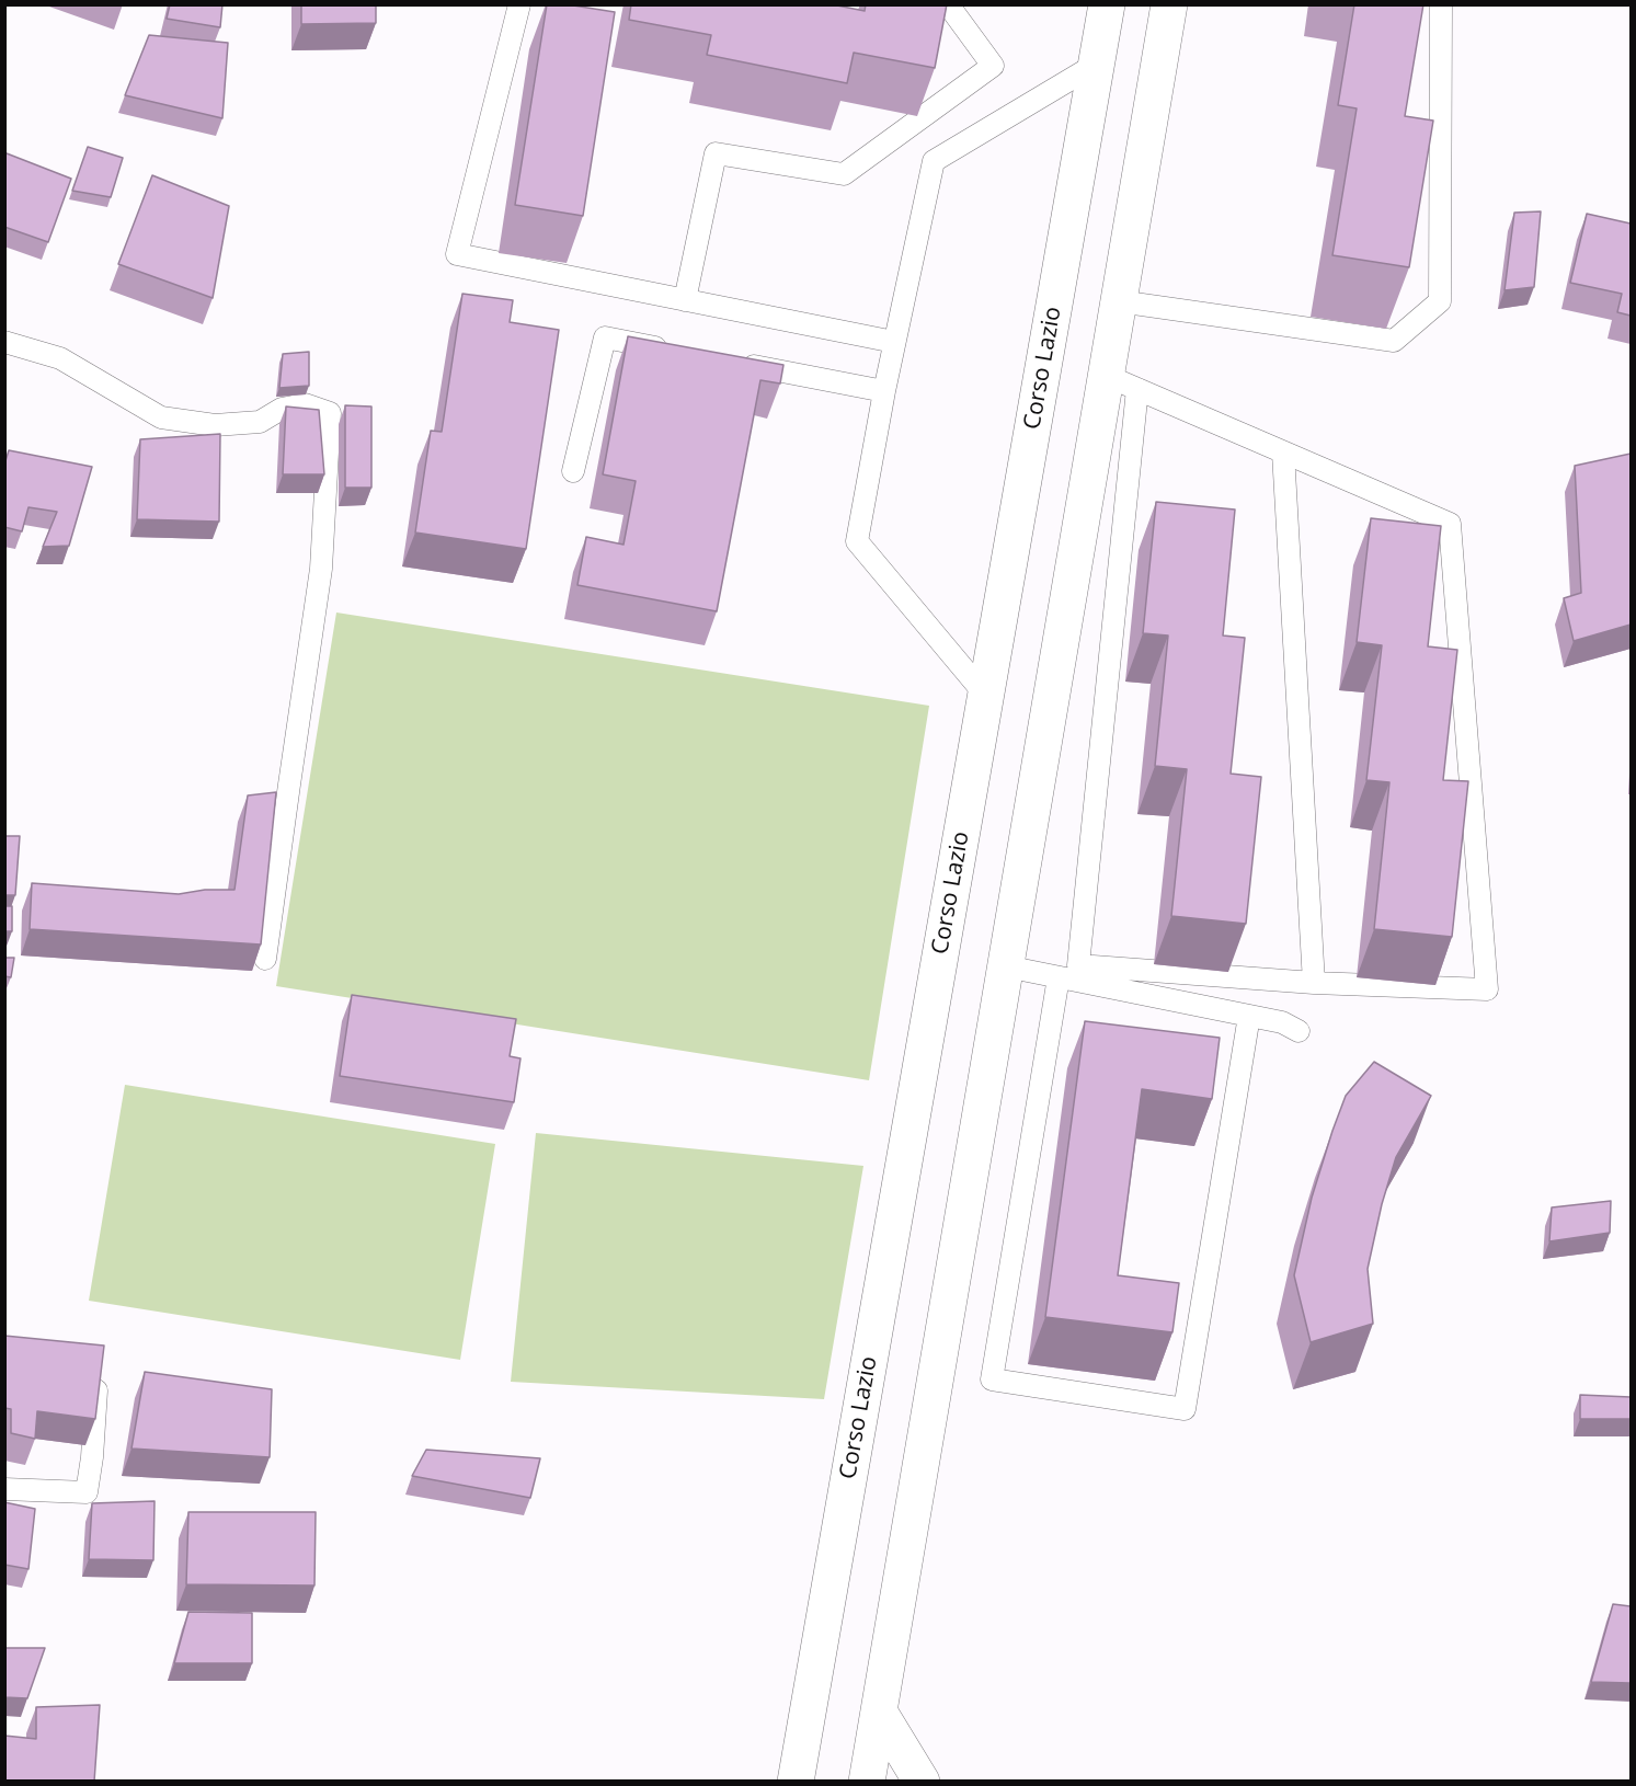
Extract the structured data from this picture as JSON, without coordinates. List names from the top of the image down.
{
  "streets": {
    "street": ["Corso Lazio"]
  }
}
